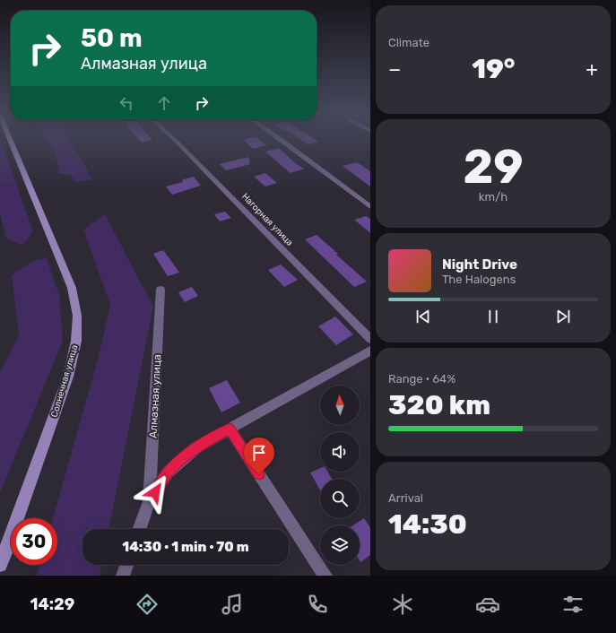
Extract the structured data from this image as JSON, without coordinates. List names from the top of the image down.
{
  "streets": {
    "street": ["Нагорная улица", "Солнечная улица", "Алмазная улица"]
  },
  "north": "top",
  "page": {
    "tile": [
      "Climate",
      ["29", "km/h"],
      ["Range · 64%", "320 km"],
      ["Arrival", "14:30"]
    ],
    "turn": ["50 m", "Алмазная улица"],
    "heat": ["−", "19°", "+"],
    "song": ["Night Drive", "The Halogens"],
    "limit": "30",
    "trip": "14:30 · 1 min · 70 m",
    "tabs": "14:29"
  }
}
